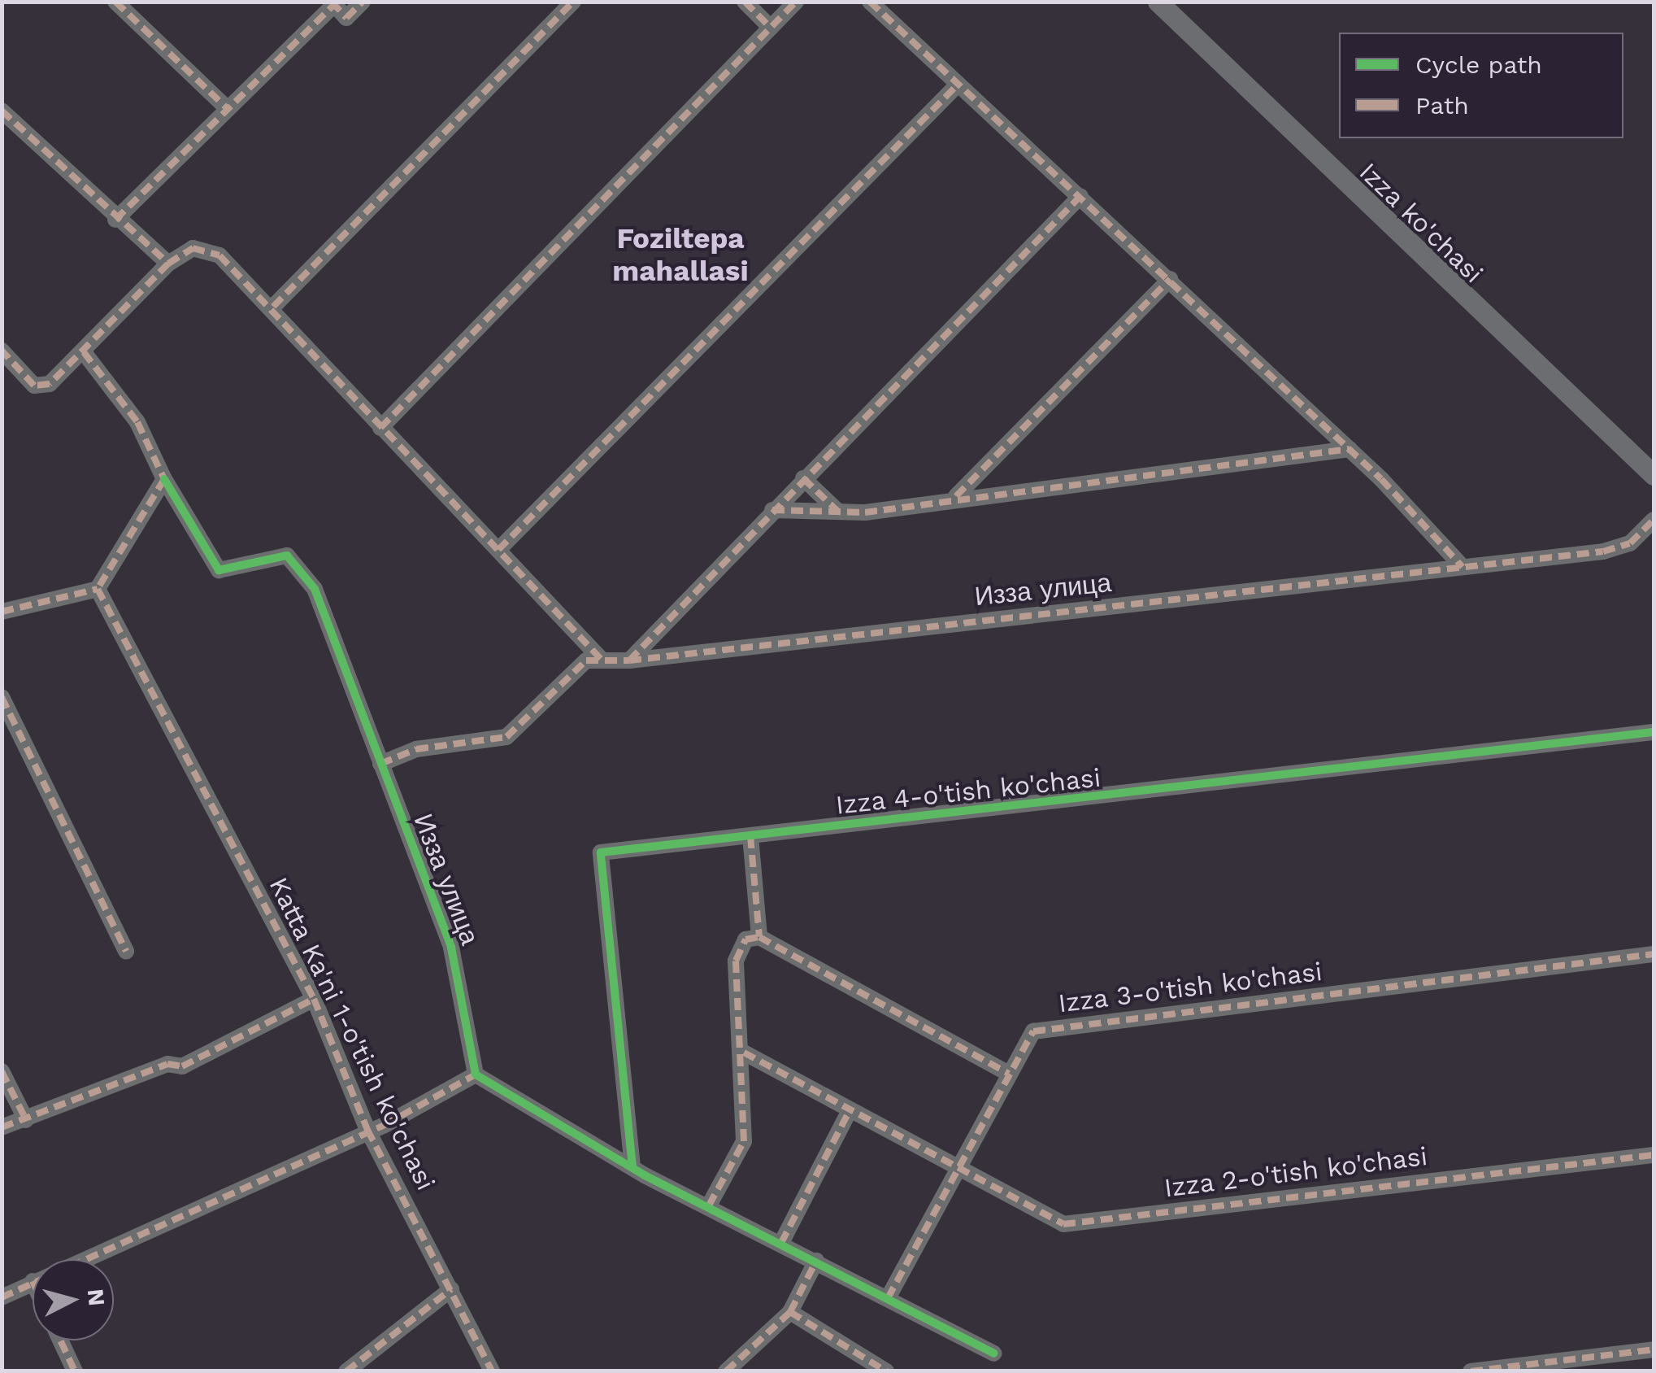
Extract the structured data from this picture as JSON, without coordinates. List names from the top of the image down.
{
  "streets": {
    "main road": ["Izza ko'chasi"],
    "street": [
      "Изза улица",
      "Izza 4-o'tish ko'chasi",
      "Izza 3-o'tish ko'chasi",
      "Katta Ka'ni 1-o'tish ko'chasi",
      "Izza 2-o'tish ko'chasi"
    ]
  },
  "crossings": [
    ["Izza 3-o'tish ko'chasi", "Izza 2-o'tish ko'chasi"]
  ],
  "districts": ["Foziltepa mahallasi"],
  "legend": ["Cycle path", "Path"],
  "north": "right"
}
